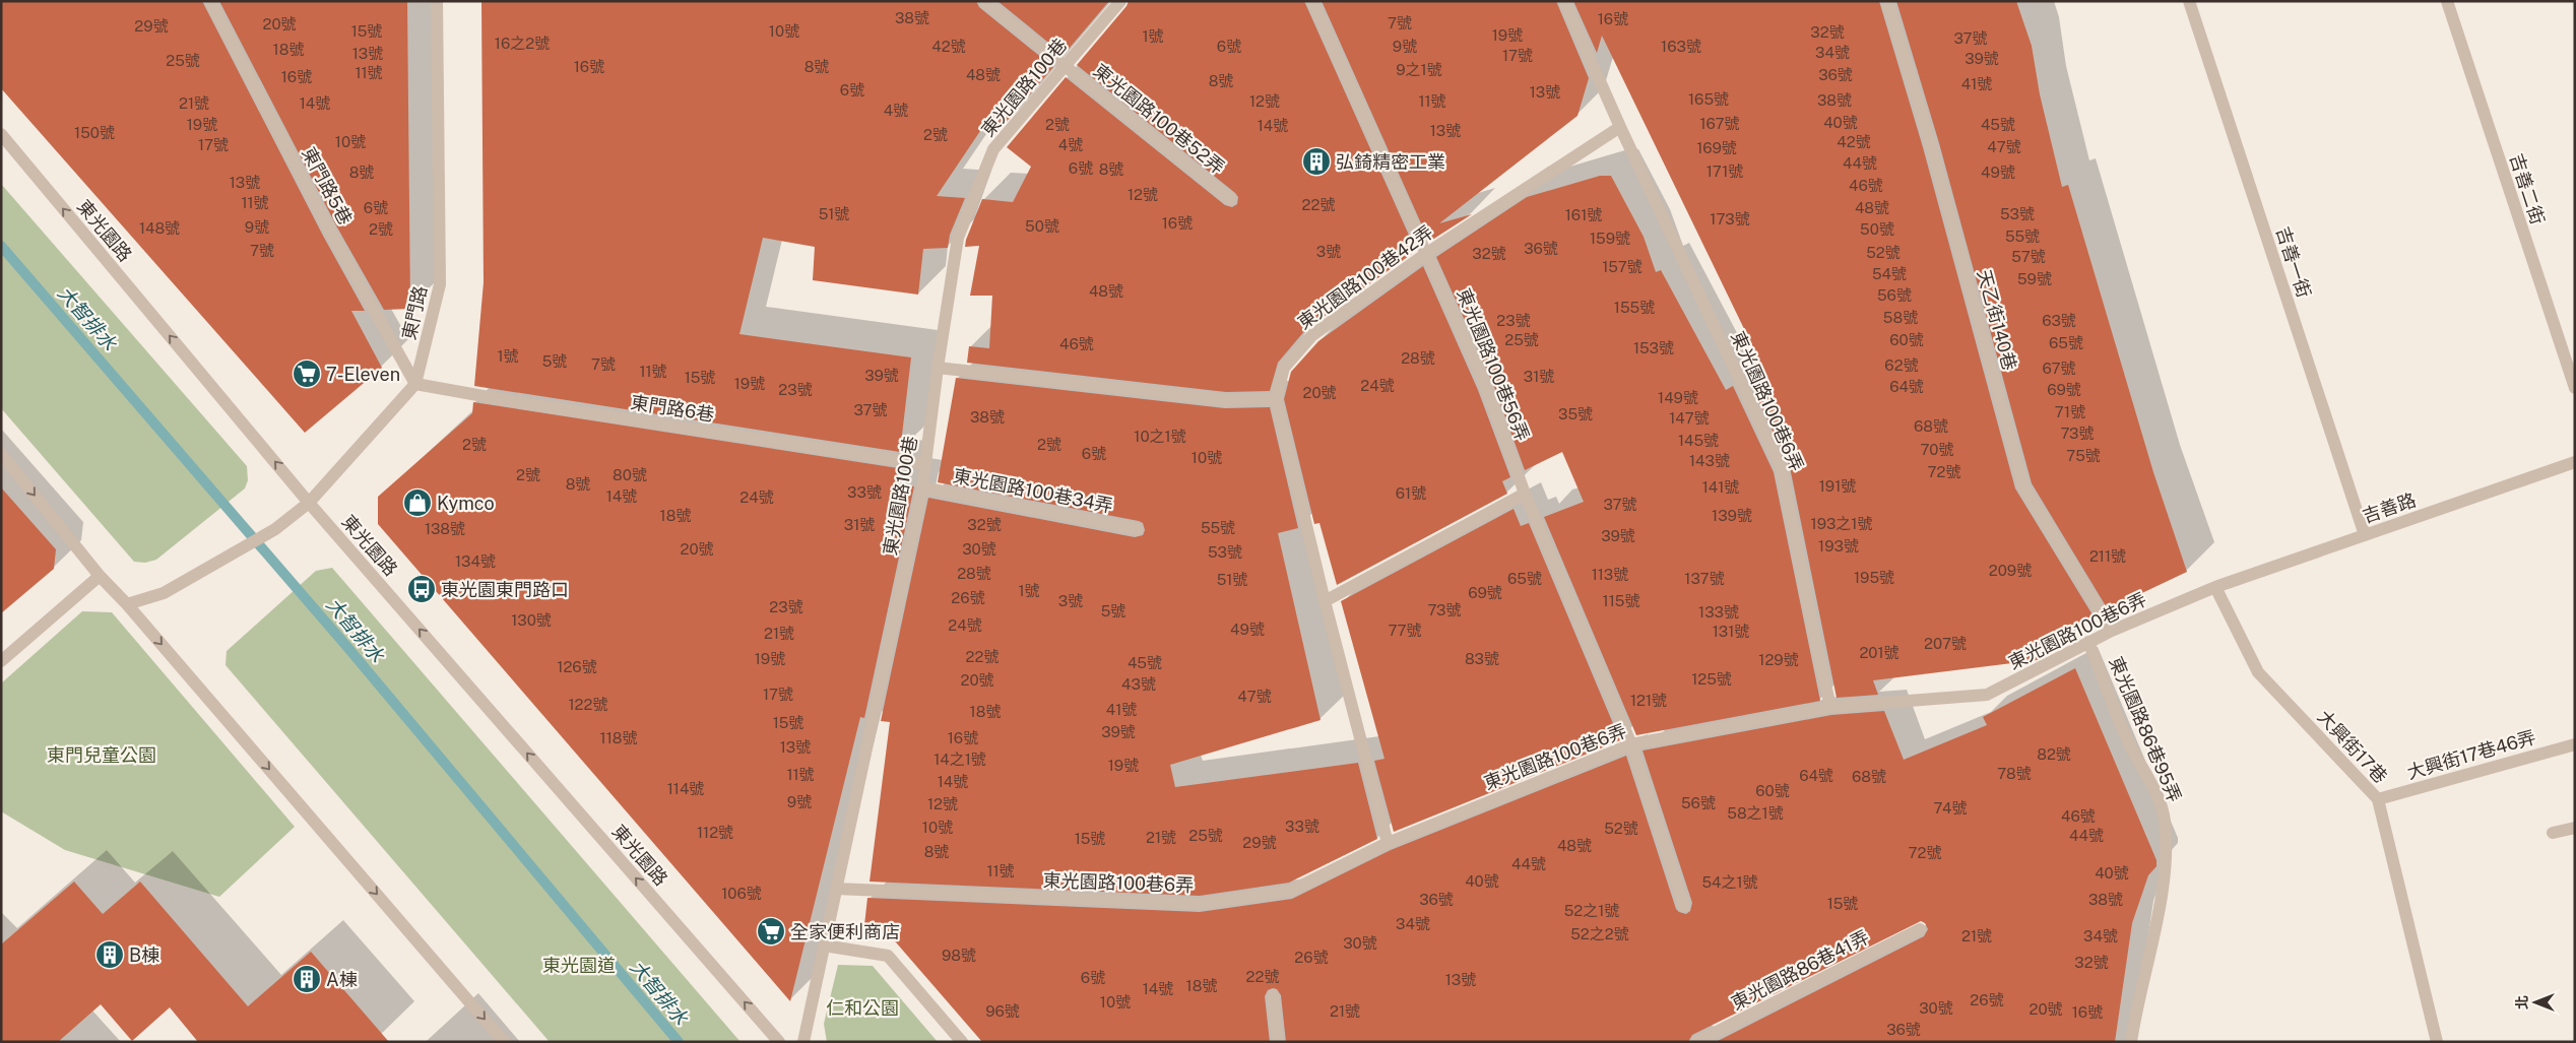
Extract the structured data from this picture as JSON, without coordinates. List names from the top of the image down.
{
  "streets": {
    "street": [
      "東光園路100巷",
      "東光園路100巷52弄",
      "東門路5巷",
      "吉善二街",
      "東光園路",
      "吉善一街",
      "東光園路100巷42弄",
      "東門路",
      "天乙街140巷",
      "東光園路100巷56弄",
      "東光園路100巷6弄",
      "東門路6巷",
      "東光園路100巷34弄",
      "吉善路",
      "東光園路86巷95弄",
      "大興街17巷",
      "大興街17巷46弄",
      "東光園路86巷41弄"
    ]
  },
  "crossings": [
    ["東光園路100巷", "東光園路100巷52弄"],
    ["東光園路100巷", "東光園路100巷6弄"],
    ["東光園路100巷", "東門路6巷"],
    ["東光園路100巷", "東光園路100巷34弄"],
    ["東門路5巷", "東門路"],
    ["東門路5巷", "東門路6巷"],
    ["東光園路", "東門路"],
    ["吉善一街", "吉善路"],
    ["東光園路100巷42弄", "東光園路100巷56弄"],
    ["東光園路100巷42弄", "東光園路100巷6弄"],
    ["東門路", "東門路6巷"],
    ["天乙街140巷", "東光園路100巷6弄"],
    ["東光園路100巷56弄", "東光園路100巷6弄"],
    ["東光園路100巷6弄", "吉善路"],
    ["東光園路100巷6弄", "東光園路86巷95弄"],
    ["東光園路100巷6弄", "大興街17巷"],
    ["吉善路", "大興街17巷"],
    ["大興街17巷", "大興街17巷46弄"]
  ],
  "one_way": ["東光園路"],
  "water": ["大智排水"],
  "parks": ["東門兒童公園", "東光園道", "仁和公園"],
  "places": {
    "building": ["弘錡精密工業", "B棟", "A棟"],
    "supermarket": ["7-Eleven", "全家便利商店"],
    "shop": ["Kymco"],
    "bus stop": ["東光園東門路口"]
  },
  "house_numbers": [
    "38號",
    "16號",
    "7號",
    "20號",
    "29號",
    "15號",
    "10號",
    "32號",
    "19號",
    "1號",
    "37號",
    "16之2號",
    "42號",
    "6號",
    "9號",
    "163號",
    "18號",
    "34號",
    "13號",
    "17號",
    "39號",
    "25號",
    "16號",
    "8號",
    "9之1號",
    "11號",
    "48號",
    "36號",
    "16號",
    "8號",
    "41號",
    "6號",
    "13號",
    "165號",
    "38號",
    "12號",
    "11號",
    "21號",
    "14號",
    "4號",
    "40號",
    "167號",
    "19號",
    "2號",
    "45號",
    "14號",
    "13號",
    "150號",
    "2號",
    "10號",
    "42號",
    "17號",
    "4號",
    "47號",
    "169號",
    "44號",
    "6號",
    "8號",
    "171號",
    "8號",
    "49號",
    "13號",
    "46號",
    "12號",
    "11號",
    "22號",
    "6號",
    "48號",
    "51號",
    "53號",
    "161號",
    "173號",
    "16號",
    "50號",
    "9號",
    "148號",
    "2號",
    "50號",
    "55號",
    "159號",
    "36號",
    "7號",
    "3號",
    "52號",
    "32號",
    "57號",
    "157號",
    "54號",
    "59號",
    "48號",
    "56號",
    "155號",
    "58號",
    "23號",
    "63號",
    "25號",
    "60號",
    "65號",
    "46號",
    "153號",
    "1號",
    "28號",
    "5號",
    "7號",
    "62號",
    "67號",
    "11號",
    "39號",
    "31號",
    "15號",
    "19號",
    "24號",
    "64號",
    "23號",
    "69號",
    "20號",
    "149號",
    "37號",
    "71號",
    "35號",
    "38號",
    "147號",
    "68號",
    "73號",
    "10之1號",
    "145號",
    "2號",
    "2號",
    "70號",
    "6號",
    "75號",
    "10號",
    "143號",
    "72號",
    "2號",
    "80號",
    "8號",
    "191號",
    "141號",
    "33號",
    "61號",
    "14號",
    "24號",
    "37號",
    "18號",
    "139號",
    "193之1號",
    "31號",
    "32號",
    "55號",
    "138號",
    "39號",
    "193號",
    "20號",
    "30號",
    "53號",
    "211號",
    "134號",
    "209號",
    "28號",
    "113號",
    "195號",
    "65號",
    "137號",
    "51號",
    "1號",
    "69號",
    "26號",
    "3號",
    "115號",
    "23號",
    "73號",
    "5號",
    "133號",
    "130號",
    "24號",
    "49號",
    "77號",
    "131號",
    "21號",
    "207號",
    "201號",
    "22號",
    "19號",
    "83號",
    "129號",
    "45號",
    "126號",
    "125號",
    "20號",
    "43號",
    "17號",
    "47號",
    "121號",
    "122號",
    "41號",
    "18號",
    "15號",
    "39號",
    "118號",
    "16號",
    "13號",
    "82號",
    "14之1號",
    "19號",
    "78號",
    "11號",
    "64號",
    "68號",
    "14號",
    "114號",
    "60號",
    "9號",
    "56號",
    "12號",
    "74號",
    "58之1號",
    "46號",
    "33號",
    "10號",
    "52號",
    "112號",
    "25號",
    "44號",
    "21號",
    "15號",
    "29號",
    "48號",
    "8號",
    "72號",
    "44號",
    "11號",
    "40號",
    "40號",
    "54之1號",
    "106號",
    "36號",
    "38號",
    "15號",
    "52之1號",
    "34號",
    "52之2號",
    "21號",
    "34號",
    "30號",
    "98號",
    "26號",
    "32號",
    "22號",
    "6號",
    "13號",
    "18號",
    "14號",
    "26號",
    "10號",
    "30號",
    "20號",
    "96號",
    "21號",
    "16號",
    "36號"
  ],
  "north": "left"
}
